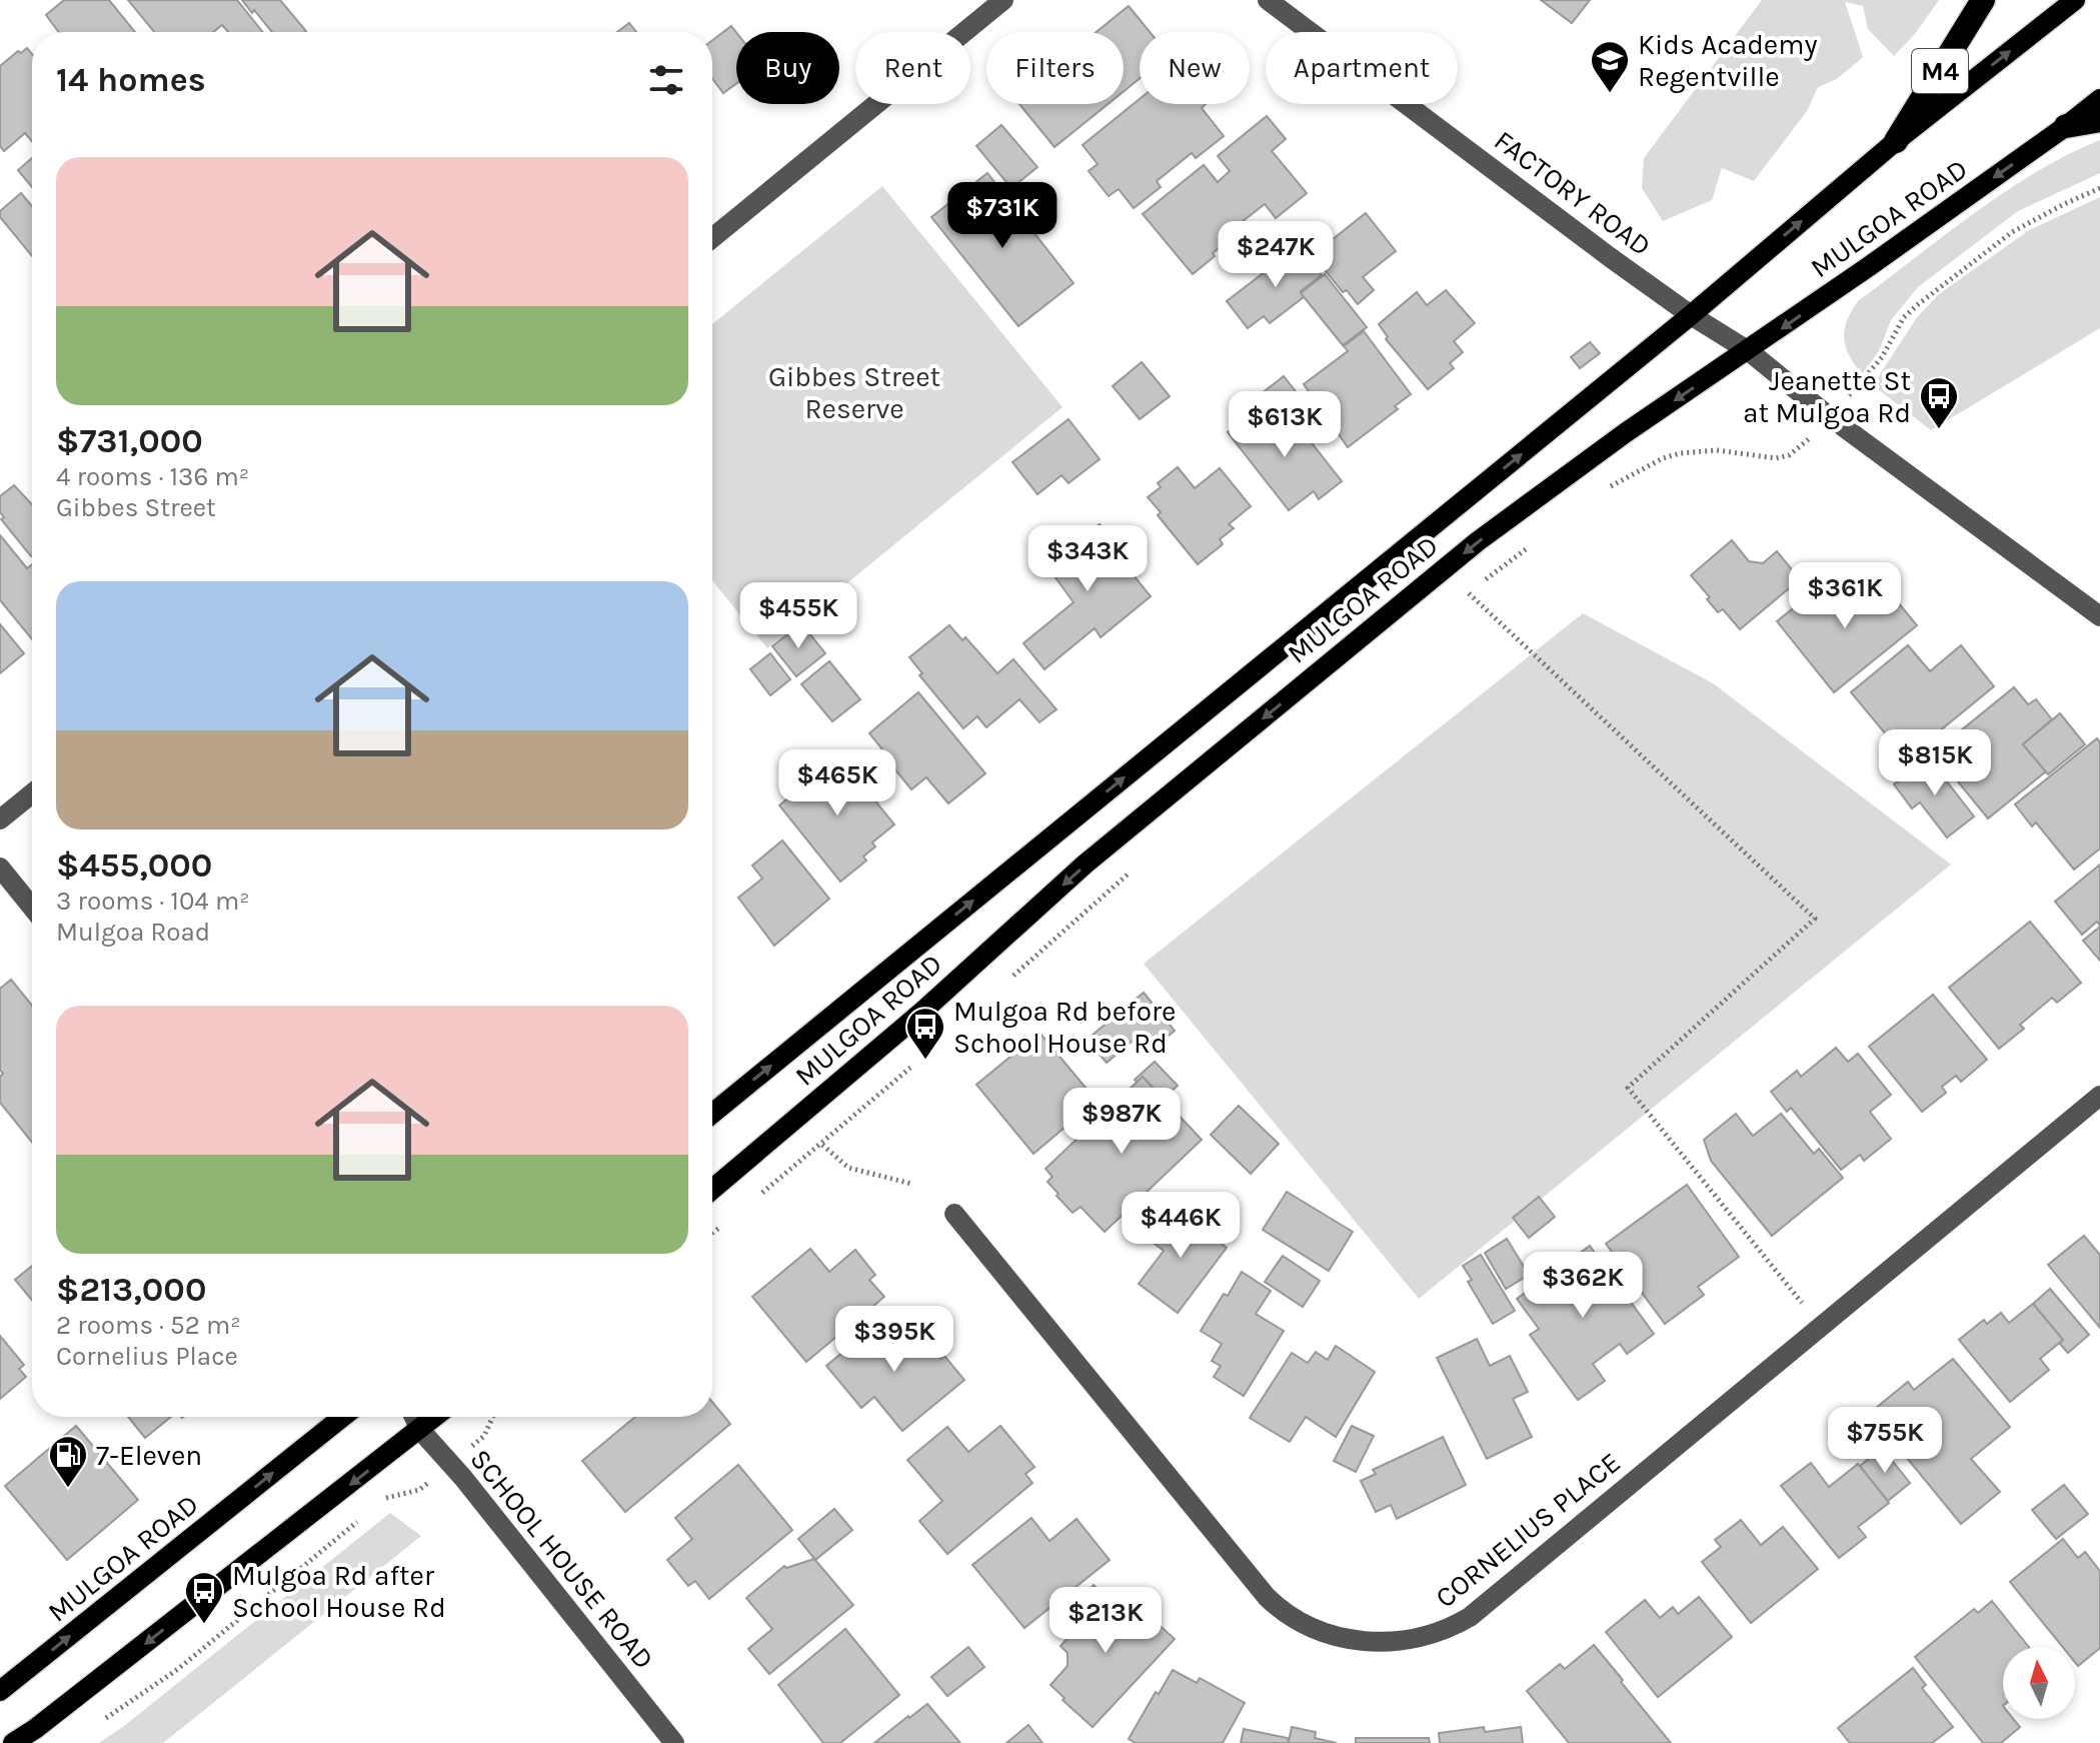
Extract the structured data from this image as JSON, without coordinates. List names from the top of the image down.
{
  "streets": {
    "highway": ["M4"],
    "main road": ["MULGOA ROAD"],
    "street": ["FACTORY ROAD", "CORNELIUS PLACE", "SCHOOL HOUSE ROAD"]
  },
  "crossings": [
    ["M4", "MULGOA ROAD"],
    ["FACTORY ROAD", "MULGOA ROAD"]
  ],
  "parks": ["Gibbes Street Reserve"],
  "places": {
    "school or university": ["Kids Academy Regentville"],
    "bus stop": ["Jeanette St at Mulgoa Rd", "Mulgoa Rd before School House Rd", "Mulgoa Rd after School House Rd"],
    "fuel station": ["7-Eleven"]
  },
  "north": "top",
  "page": {
    "chip": [
      "Buy",
      "Rent",
      "Filters",
      "New",
      "Apartment"
    ],
    "heading": "14 homes",
    "list": [
      {
        "name": "$731,000",
        "note": "4 rooms · 136 m² · Gibbes Street"
      },
      {
        "name": "$455,000",
        "note": "3 rooms · 104 m² · Mulgoa Road"
      },
      {
        "name": "$213,000",
        "note": "2 rooms · 52 m² · Cornelius Place"
      }
    ],
    "price": [
      "$731K",
      "$247K",
      "$613K",
      "$343K",
      "$361K",
      "$455K",
      "$815K",
      "$465K",
      "$987K",
      "$446K",
      "$362K",
      "$395K",
      "$755K",
      "$213K"
    ]
  }
}
